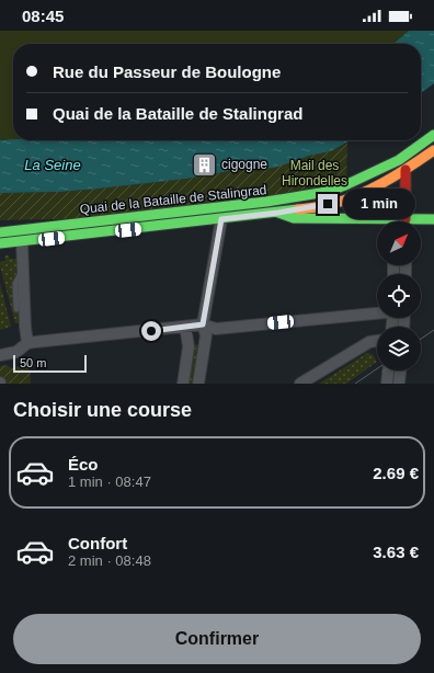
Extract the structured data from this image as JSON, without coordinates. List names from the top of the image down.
{
  "streets": {
    "main road": ["Quai de la Bataille de Stalingrad"]
  },
  "water": ["La Seine"],
  "parks": ["Mail des Hirondelles"],
  "places": {
    "building": ["cigogne"]
  },
  "scale_bar": "50 m",
  "north": "top right",
  "page": {
    "status": "08:45",
    "banner": ["Rue du Passeur de Boulogne", "Quai de la Bataille de Stalingrad"],
    "bubble": "1 min",
    "scale": "50 m",
    "heading": "Choisir une course",
    "list": [
      {
        "name": "Éco",
        "note": "1 min · 08:47",
        "value": "2.69 €"
      },
      {
        "name": "Confort",
        "note": "2 min · 08:48",
        "value": "3.63 €"
      }
    ],
    "buttons": "Confirmer"
  }
}
